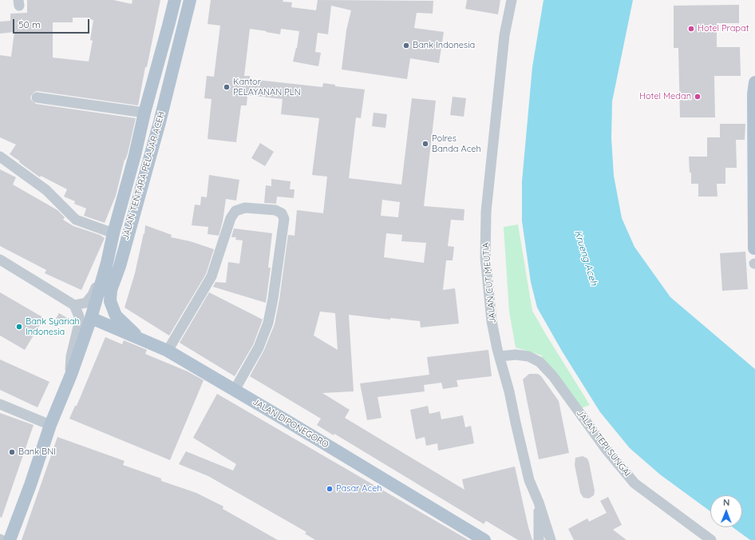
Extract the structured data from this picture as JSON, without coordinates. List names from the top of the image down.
{
  "streets": {
    "main road": ["JALAN TENTARA PELAJAR ACEH", "JALAN DIPONEGORO"],
    "street": ["JALAN CUT MEUTIA", "JALAN TEPI SUNGAI"]
  },
  "crossings": [
    ["JALAN TENTARA PELAJAR ACEH", "JALAN DIPONEGORO"],
    ["JALAN CUT MEUTIA", "JALAN TEPI SUNGAI"]
  ],
  "water": ["Krueng Aceh"],
  "places": [
    "Hotel Prapat",
    "Bank Indonesia",
    "Kantor PELAYANAN PLN",
    "Hotel Medan",
    "Polres Banda Aceh",
    "Bank Syariah Indonesia",
    "Bank BNI",
    "Pasar Aceh"
  ],
  "scale_bar": "50 m",
  "north": "top"
}
